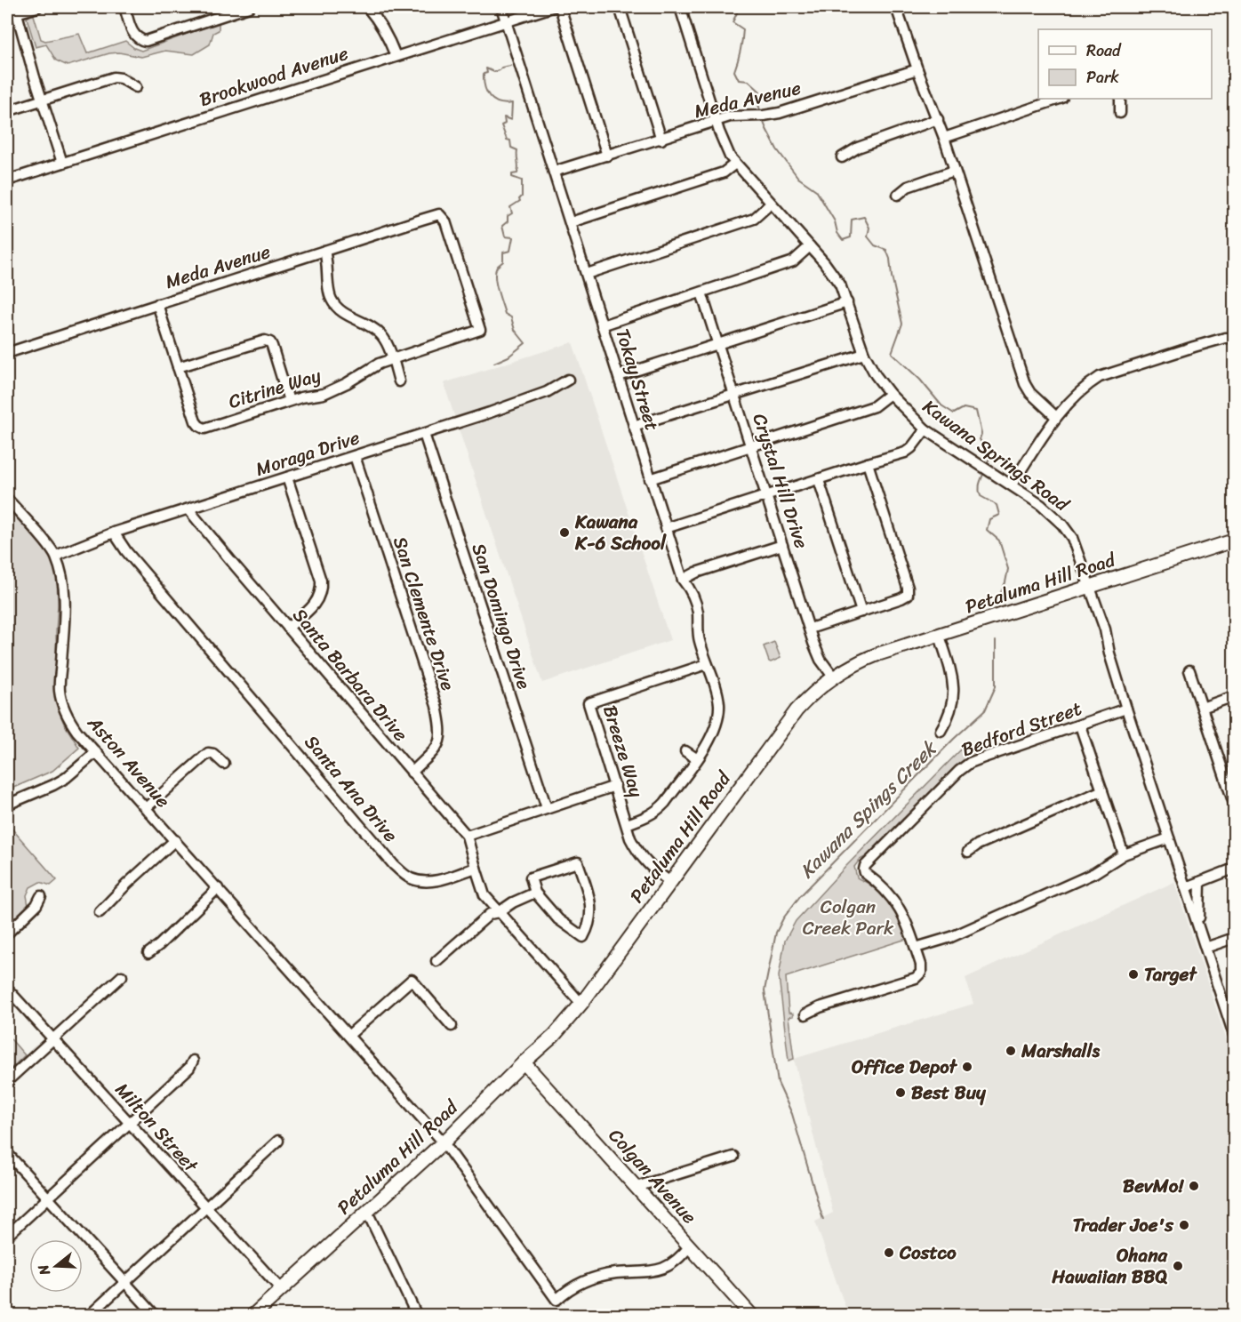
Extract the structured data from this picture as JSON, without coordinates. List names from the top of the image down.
{
  "streets": {
    "main road": ["Petaluma Hill Road", "Colgan Avenue"],
    "street": [
      "Brookwood Avenue",
      "Meda Avenue",
      "Tokay Street",
      "Citrine Way",
      "Moraga Drive",
      "Kawana Springs Road",
      "Crystal Hill Drive",
      "San Clemente Drive",
      "San Domingo Drive",
      "Santa Barbara Drive",
      "Bedford Street",
      "Breeze Way",
      "Aston Avenue",
      "Santa Ana Drive",
      "Milton Street"
    ]
  },
  "crossings": [
    ["Brookwood Avenue", "Tokay Street"],
    ["Meda Avenue", "Tokay Street"],
    ["Meda Avenue", "Citrine Way"],
    ["Meda Avenue", "Kawana Springs Road"],
    ["Tokay Street", "Breeze Way"],
    ["Moraga Drive", "San Clemente Drive"],
    ["Moraga Drive", "San Domingo Drive"],
    ["Moraga Drive", "Santa Barbara Drive"],
    ["Moraga Drive", "Aston Avenue"],
    ["Moraga Drive", "Santa Ana Drive"],
    ["Kawana Springs Road", "Petaluma Hill Road"],
    ["Kawana Springs Road", "Bedford Street"],
    ["Crystal Hill Drive", "Petaluma Hill Road"],
    ["Petaluma Hill Road", "Breeze Way"],
    ["Petaluma Hill Road", "Aston Avenue"],
    ["Petaluma Hill Road", "Milton Street"],
    ["Petaluma Hill Road", "Colgan Avenue"],
    ["San Clemente Drive", "Santa Barbara Drive"],
    ["Santa Barbara Drive", "Santa Ana Drive"],
    ["Aston Avenue", "Colgan Avenue"]
  ],
  "water": ["Kawana Spings Creek"],
  "parks": ["Colgan Creek Park"],
  "places": [
    "Kawana K-6 School",
    "Target",
    "Marshalls",
    "Office Depot",
    "Best Buy",
    "BevMo!",
    "Trader Joe's",
    "Costco",
    "Ohana Hawaiian BBQ"
  ],
  "legend": ["Road", "Park"],
  "north": "left"
}
